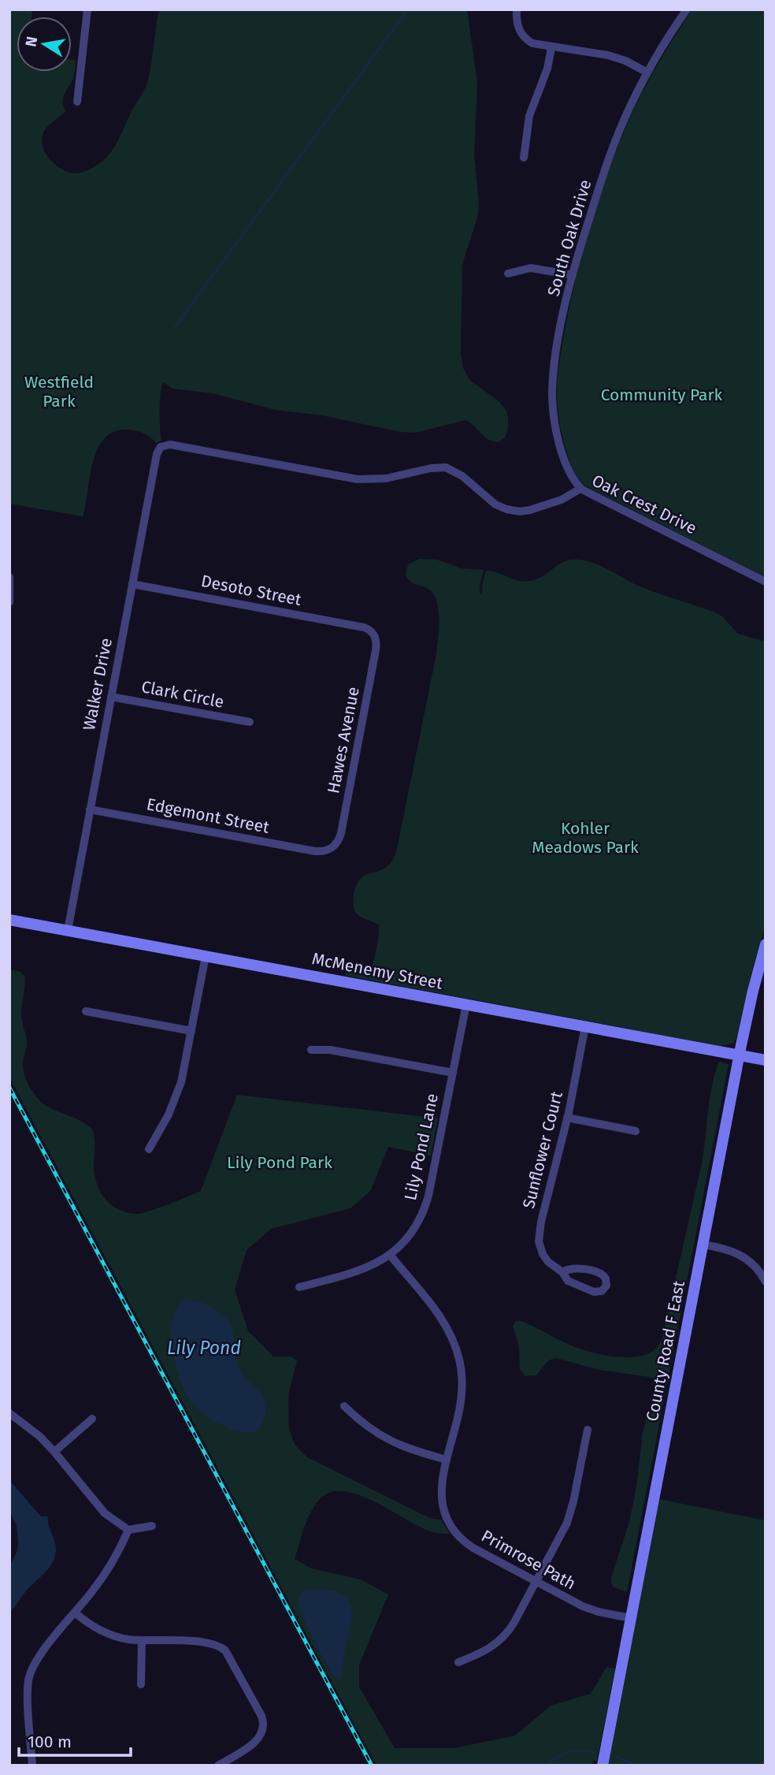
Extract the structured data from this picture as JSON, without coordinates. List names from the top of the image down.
{
  "streets": {
    "street": [
      "South Oak Drive",
      "Oak Crest Drive",
      "Desoto Street",
      "Walker Drive",
      "Clark Circle",
      "Hawes Avenue",
      "Edgemont Street",
      "McMenemy Street",
      "Lily Pond Lane",
      "Sunflower Court",
      "County Road F East",
      "Primrose Path"
    ]
  },
  "crossings": [
    ["South Oak Drive", "Oak Crest Drive"],
    ["Oak Crest Drive", "Walker Drive"],
    ["Desoto Street", "Walker Drive"],
    ["Desoto Street", "Hawes Avenue"],
    ["Walker Drive", "Clark Circle"],
    ["Walker Drive", "Edgemont Street"],
    ["Walker Drive", "McMenemy Street"],
    ["Hawes Avenue", "Edgemont Street"],
    ["McMenemy Street", "Lily Pond Lane"],
    ["McMenemy Street", "Sunflower Court"],
    ["McMenemy Street", "County Road F East"],
    ["Lily Pond Lane", "Primrose Path"],
    ["County Road F East", "Primrose Path"]
  ],
  "water": ["Lily Pond"],
  "parks": [
    "Westfield Park",
    "Community Park",
    "Kohler Meadows Park",
    "Lily Pond Park"
  ],
  "scale_bar": "100 m",
  "north": "left"
}
